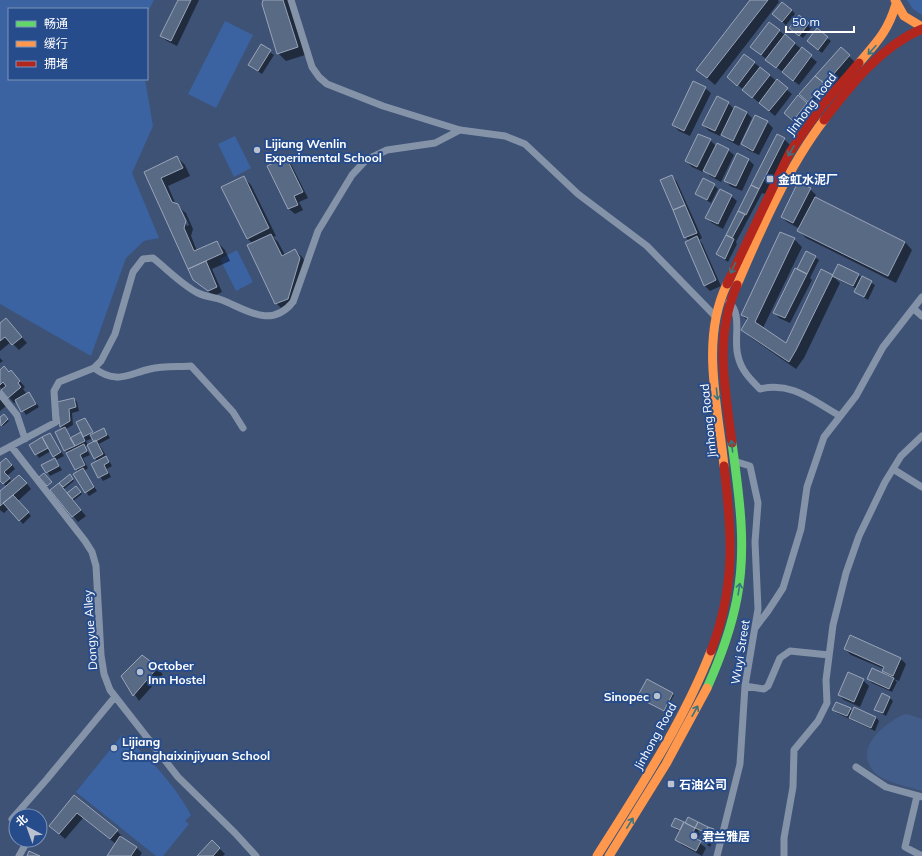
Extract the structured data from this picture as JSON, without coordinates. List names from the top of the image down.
{
  "streets": {
    "main road": ["Jinhong Road"],
    "street": ["Dongyue Alley", "Wuyi Street"]
  },
  "crossings": [
    ["Jinhong Road", "Wuyi Street"]
  ],
  "places": {
    "other": [
      "Lijiang Wenlin Experimental School",
      "October Inn Hostel",
      "Sinopec",
      "Lijiang Shanghaixinjiyuan School",
      "君兰雅居"
    ],
    "transit": ["金虹水泥厂", "石油公司"]
  },
  "legend": ["畅通", "缓行", "拥堵"],
  "scale_bar": "50 m",
  "north": "top left"
}
